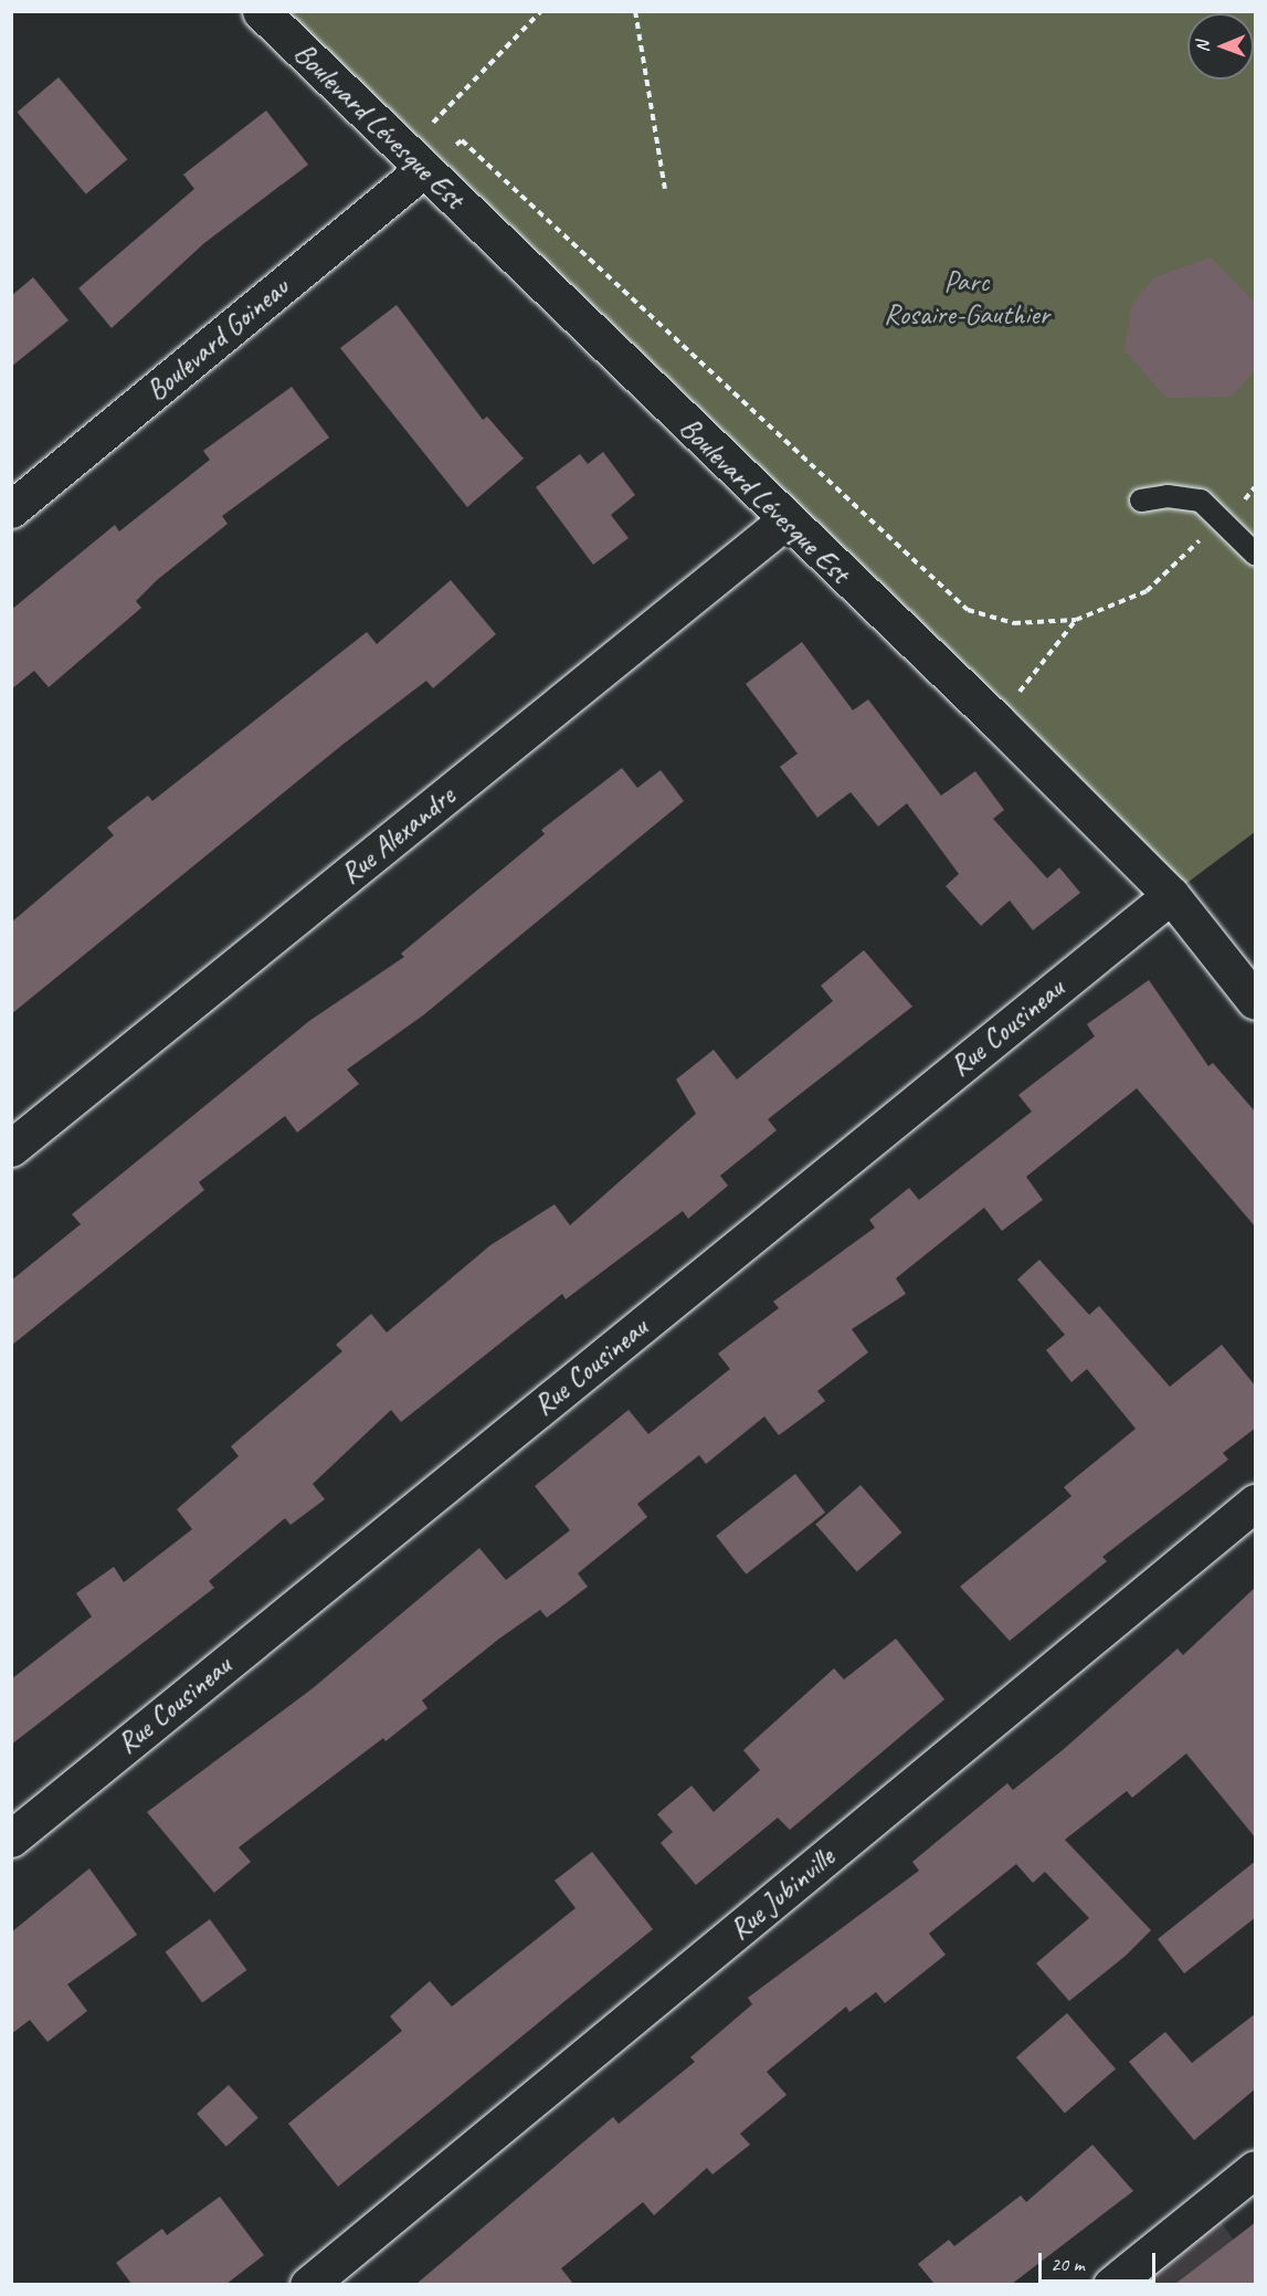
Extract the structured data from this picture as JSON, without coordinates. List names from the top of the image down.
{
  "streets": {
    "street": [
      "Boulevard Lévesque Est",
      "Boulevard Goineau",
      "Rue Alexandre",
      "Rue Cousineau",
      "Rue Jubinville"
    ]
  },
  "crossings": [
    ["Boulevard Lévesque Est", "Boulevard Goineau"],
    ["Boulevard Lévesque Est", "Rue Alexandre"],
    ["Boulevard Lévesque Est", "Rue Cousineau"]
  ],
  "parks": ["Parc Rosaire-Gauthier"],
  "scale_bar": "20 m",
  "north": "left"
}
